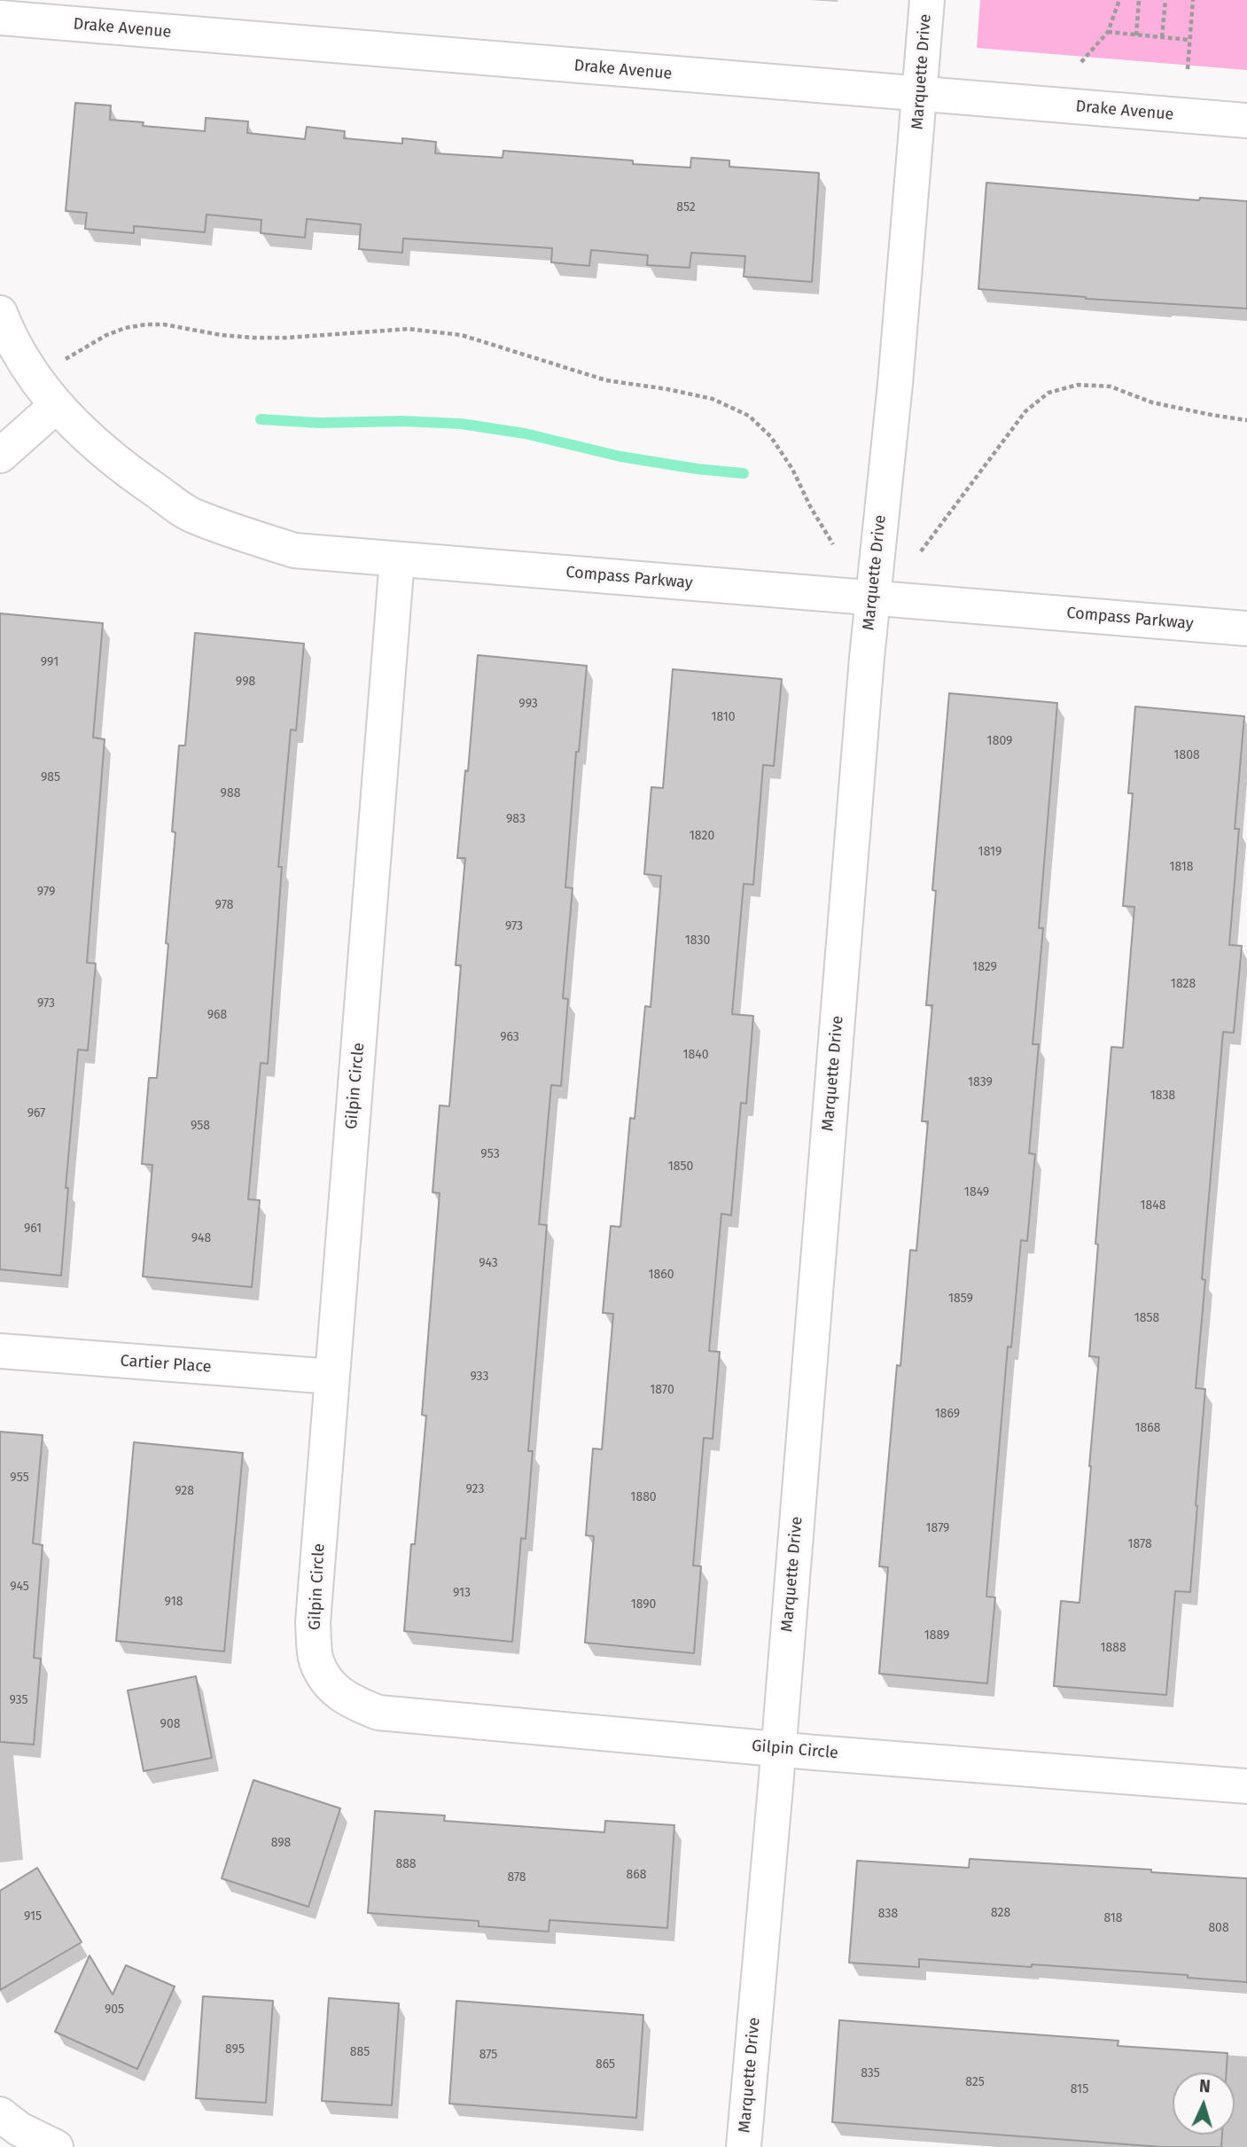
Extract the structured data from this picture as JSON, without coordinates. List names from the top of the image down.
{
  "streets": {
    "street": [
      "Drake Avenue",
      "Marquette Drive",
      "Compass Parkway",
      "Gilpin Circle",
      "Cartier Place"
    ]
  },
  "crossings": [
    ["Drake Avenue", "Marquette Drive"],
    ["Marquette Drive", "Compass Parkway"],
    ["Marquette Drive", "Gilpin Circle"],
    ["Compass Parkway", "Gilpin Circle"],
    ["Gilpin Circle", "Cartier Place"]
  ],
  "house_numbers": [
    "852",
    "991",
    "998",
    "993",
    "1810",
    "1809",
    "1808",
    "985",
    "988",
    "983",
    "1820",
    "1819",
    "1818",
    "979",
    "978",
    "973",
    "1830",
    "1829",
    "1828",
    "973",
    "968",
    "963",
    "1840",
    "1839",
    "1838",
    "967",
    "958",
    "953",
    "1850",
    "1849",
    "1848",
    "961",
    "948",
    "943",
    "1860",
    "1859",
    "1858",
    "933",
    "1870",
    "1869",
    "1868",
    "955",
    "923",
    "928",
    "1880",
    "1879",
    "1878",
    "945",
    "913",
    "918",
    "1890",
    "1889",
    "1888",
    "935",
    "908",
    "898",
    "888",
    "868",
    "878",
    "828",
    "838",
    "915",
    "818",
    "808",
    "905",
    "895",
    "885",
    "875",
    "865",
    "835",
    "825",
    "815"
  ],
  "north": "top"
}
